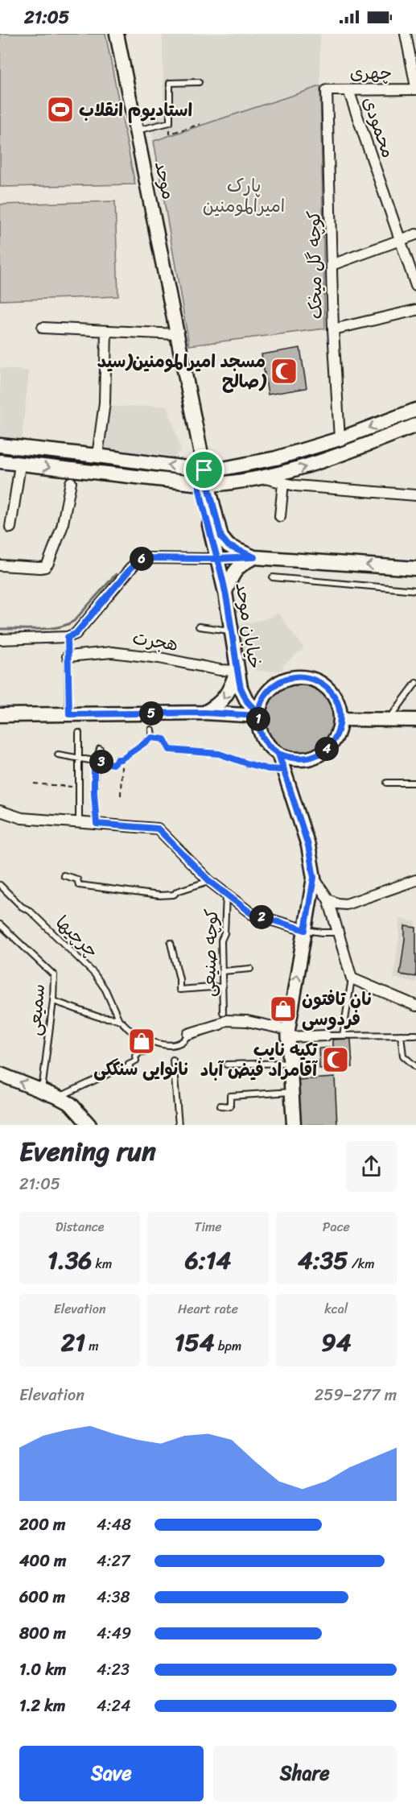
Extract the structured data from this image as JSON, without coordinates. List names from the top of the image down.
{
  "streets": {
    "main road": ["موحد", "خیابان موحد"],
    "street": [
      "چهری",
      "محمودی",
      "کوچه گل میخک",
      "هجرت"
    ],
    "lane": ["چرچیها", "کوچه صنیعی", "سمیعی"]
  },
  "crossings": [
    ["چهری", "محمودی"],
    ["چهری", "کوچه گل میخک"],
    ["موحد", "خیابان موحد"],
    ["خیابان موحد", "هجرت"]
  ],
  "parks": ["پارک امیرالمومنین"],
  "places": {
    "sports": ["استادیوم انقلاب"],
    "mosque": ["مسجد امیرالمومنین(سید صالح)", "تکیه نایب آقامراد فیض آباد"],
    "shop": ["نان تافتون فردوسی", "نانوایی سنگکی"]
  },
  "page": {
    "status": "21:05",
    "pins": [
      "6",
      "5",
      "1",
      "4",
      "3",
      "2"
    ],
    "heading": ["Evening run", "21:05"],
    "stats": [
      ["Distance", "1.36 km"],
      ["Time", "6:14"],
      ["Pace", "4:35 /km"],
      ["Elevation", "21 m"],
      ["Heart rate", "154 bpm"],
      ["kcal", "94"]
    ],
    "chart": ["Elevation", "259–277 m"],
    "list": [
      {
        "name": "200 m",
        "note": "4:48"
      },
      {
        "name": "400 m",
        "note": "4:27"
      },
      {
        "name": "600 m",
        "note": "4:38"
      },
      {
        "name": "800 m",
        "note": "4:49"
      },
      {
        "name": "1.0 km",
        "note": "4:23"
      },
      {
        "name": "1.2 km",
        "note": "4:24"
      }
    ],
    "buttons": ["Save", "Share"]
  }
}
